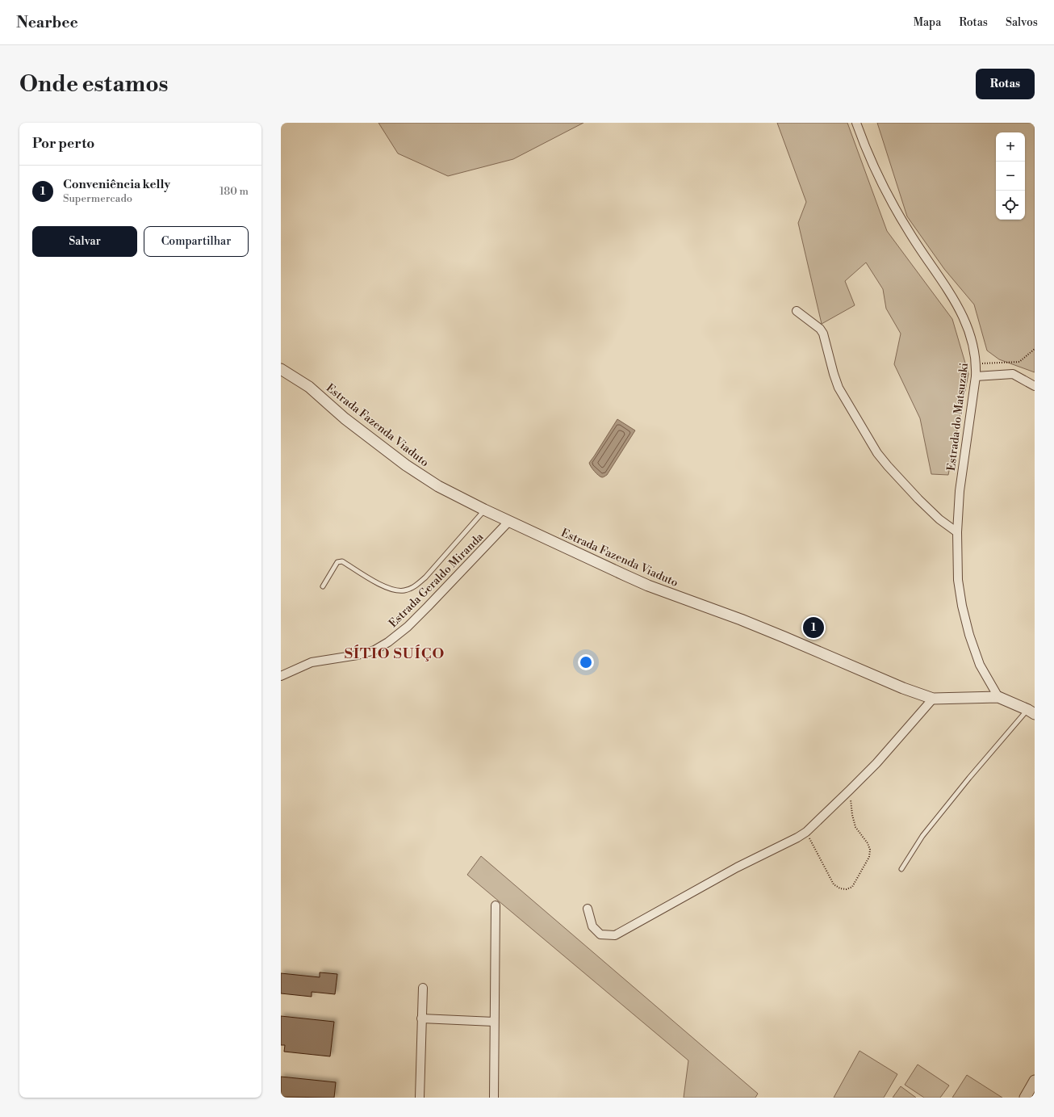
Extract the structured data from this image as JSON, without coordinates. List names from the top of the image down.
{
  "streets": {
    "street": ["Estrada do Matsuzaki", "Estrada Fazenda Viaduto", "Estrada Geraldo Miranda"]
  },
  "crossings": [
    ["Estrada do Matsuzaki", "Estrada Fazenda Viaduto"],
    ["Estrada Fazenda Viaduto", "Estrada Geraldo Miranda"]
  ],
  "districts": ["SÍTIO SUÍÇO"],
  "page": {
    "header": "Nearbee",
    "nav": ["Mapa", "Rotas", "Salvos"],
    "buttons": [
      "Rotas",
      ["Salvar", "Compartilhar"]
    ],
    "title": "Onde estamos",
    "heading": "Por perto",
    "map_buttons": ["+", "−"],
    "list": [
      {
        "mark": "1",
        "name": "Conveniência kelly",
        "note": "Supermercado",
        "value": "180 m"
      }
    ],
    "pins": "1"
  }
}
